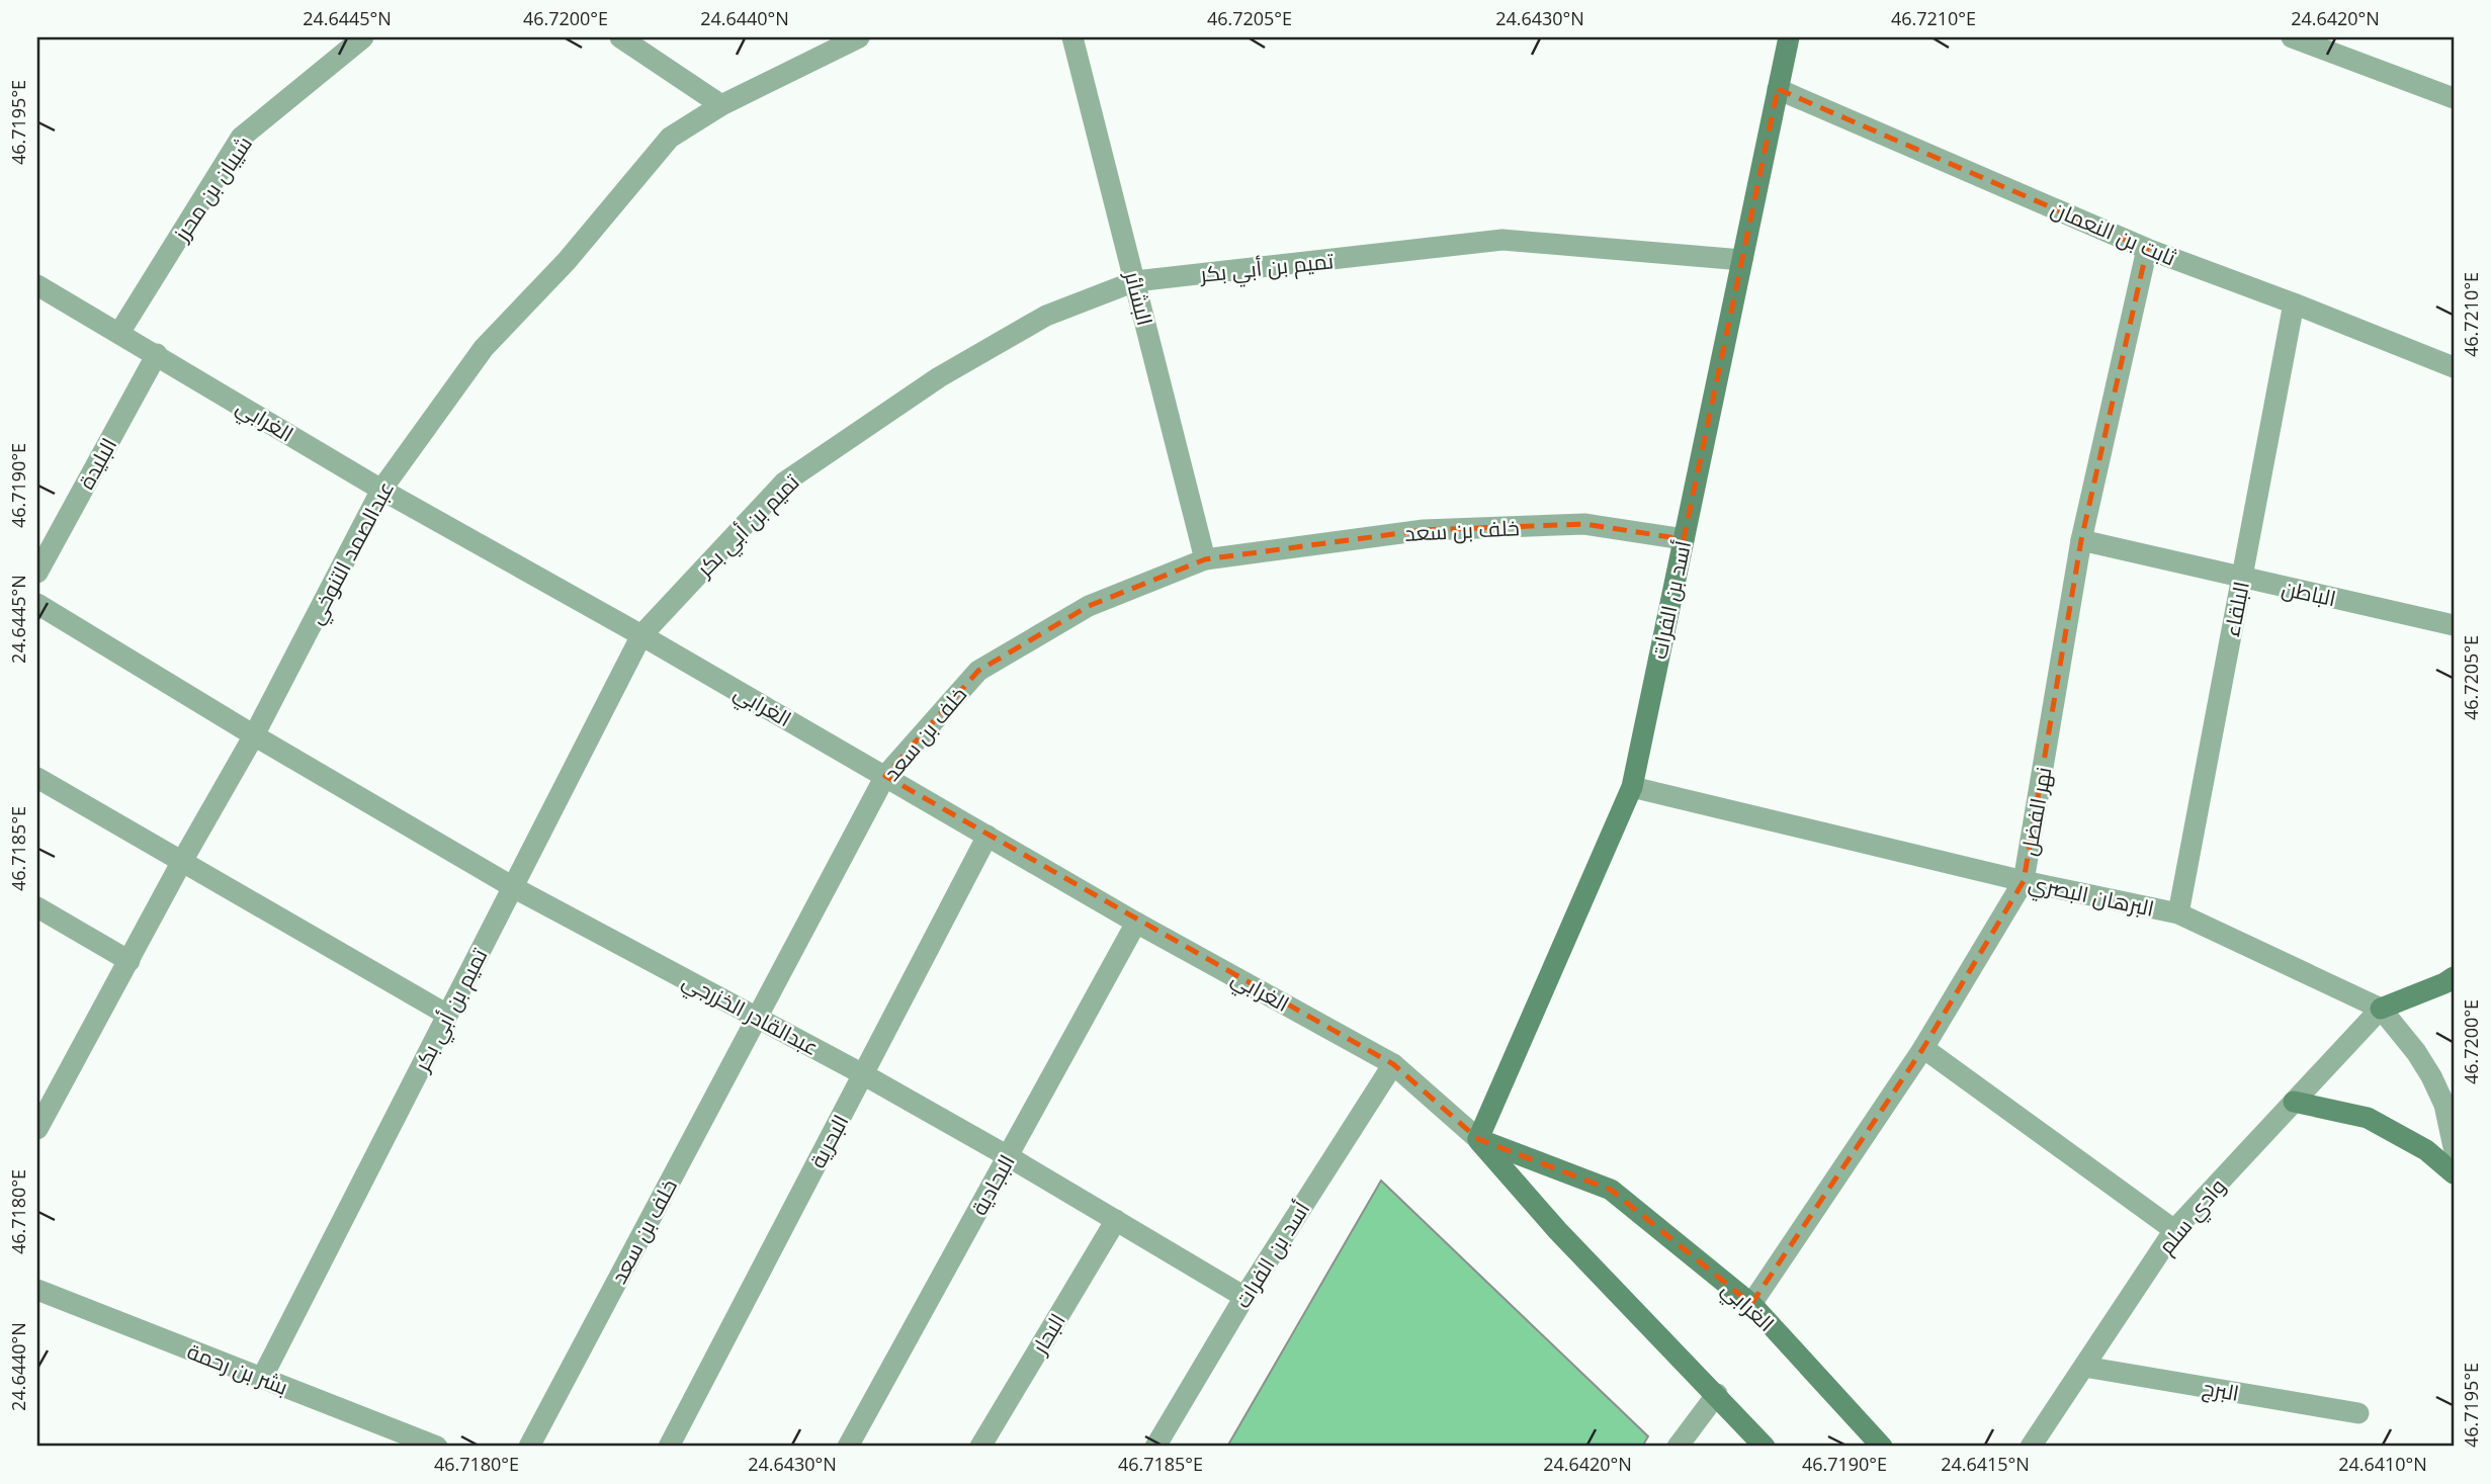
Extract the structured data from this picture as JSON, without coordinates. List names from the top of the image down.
{
  "streets": {
    "street": [
      "شيبان بن محرز",
      "ثابت بن النعمان",
      "تميم بن أبي بكر",
      "البشائر",
      "الغرابي",
      "البليدة",
      "خلف بن سعد",
      "عبدالصمد التنوخي",
      "الباطن",
      "أسد بن الفرات",
      "البلقاء",
      "نهر الفضل",
      "البرهان البصري",
      "عبدالقادر الخزرجي",
      "البحرية",
      "البجادية",
      "وادي سلم",
      "البحار",
      "بشر بن رحمة",
      "البرج"
    ]
  },
  "crossings": [
    ["شيبان بن محرز", "الغرابي"],
    ["ثابت بن النعمان", "أسد بن الفرات"],
    ["ثابت بن النعمان", "البلقاء"],
    ["ثابت بن النعمان", "نهر الفضل"],
    ["تميم بن أبي بكر", "البشائر"],
    ["تميم بن أبي بكر", "الغرابي"],
    ["تميم بن أبي بكر", "أسد بن الفرات"],
    ["تميم بن أبي بكر", "عبدالقادر الخزرجي"],
    ["تميم بن أبي بكر", "بشر بن رحمة"],
    ["البشائر", "خلف بن سعد"],
    ["الغرابي", "البليدة"],
    ["الغرابي", "خلف بن سعد"],
    ["الغرابي", "عبدالصمد التنوخي"],
    ["الغرابي", "أسد بن الفرات"],
    ["الغرابي", "نهر الفضل"],
    ["الغرابي", "البحرية"],
    ["الغرابي", "البجادية"],
    ["خلف بن سعد", "أسد بن الفرات"],
    ["خلف بن سعد", "عبدالقادر الخزرجي"],
    ["عبدالصمد التنوخي", "عبدالقادر الخزرجي"],
    ["الباطن", "البلقاء"],
    ["الباطن", "نهر الفضل"],
    ["أسد بن الفرات", "البرهان البصري"],
    ["أسد بن الفرات", "عبدالقادر الخزرجي"],
    ["البلقاء", "البرهان البصري"],
    ["نهر الفضل", "البرهان البصري"],
    ["البرهان البصري", "وادي سلم"],
    ["عبدالقادر الخزرجي", "البحرية"],
    ["عبدالقادر الخزرجي", "البجادية"],
    ["عبدالقادر الخزرجي", "البحار"],
    ["وادي سلم", "البرج"]
  ],
  "coordinates": [
    "24.6445°N",
    "46.7200°E",
    "24.6440°N",
    "46.7205°E",
    "24.6430°N",
    "46.7210°E",
    "24.6420°N",
    "46.7195°E",
    "46.7190°E",
    "46.7185°E",
    "46.7180°E",
    "24.6415°N",
    "24.6410°N"
  ]
}
